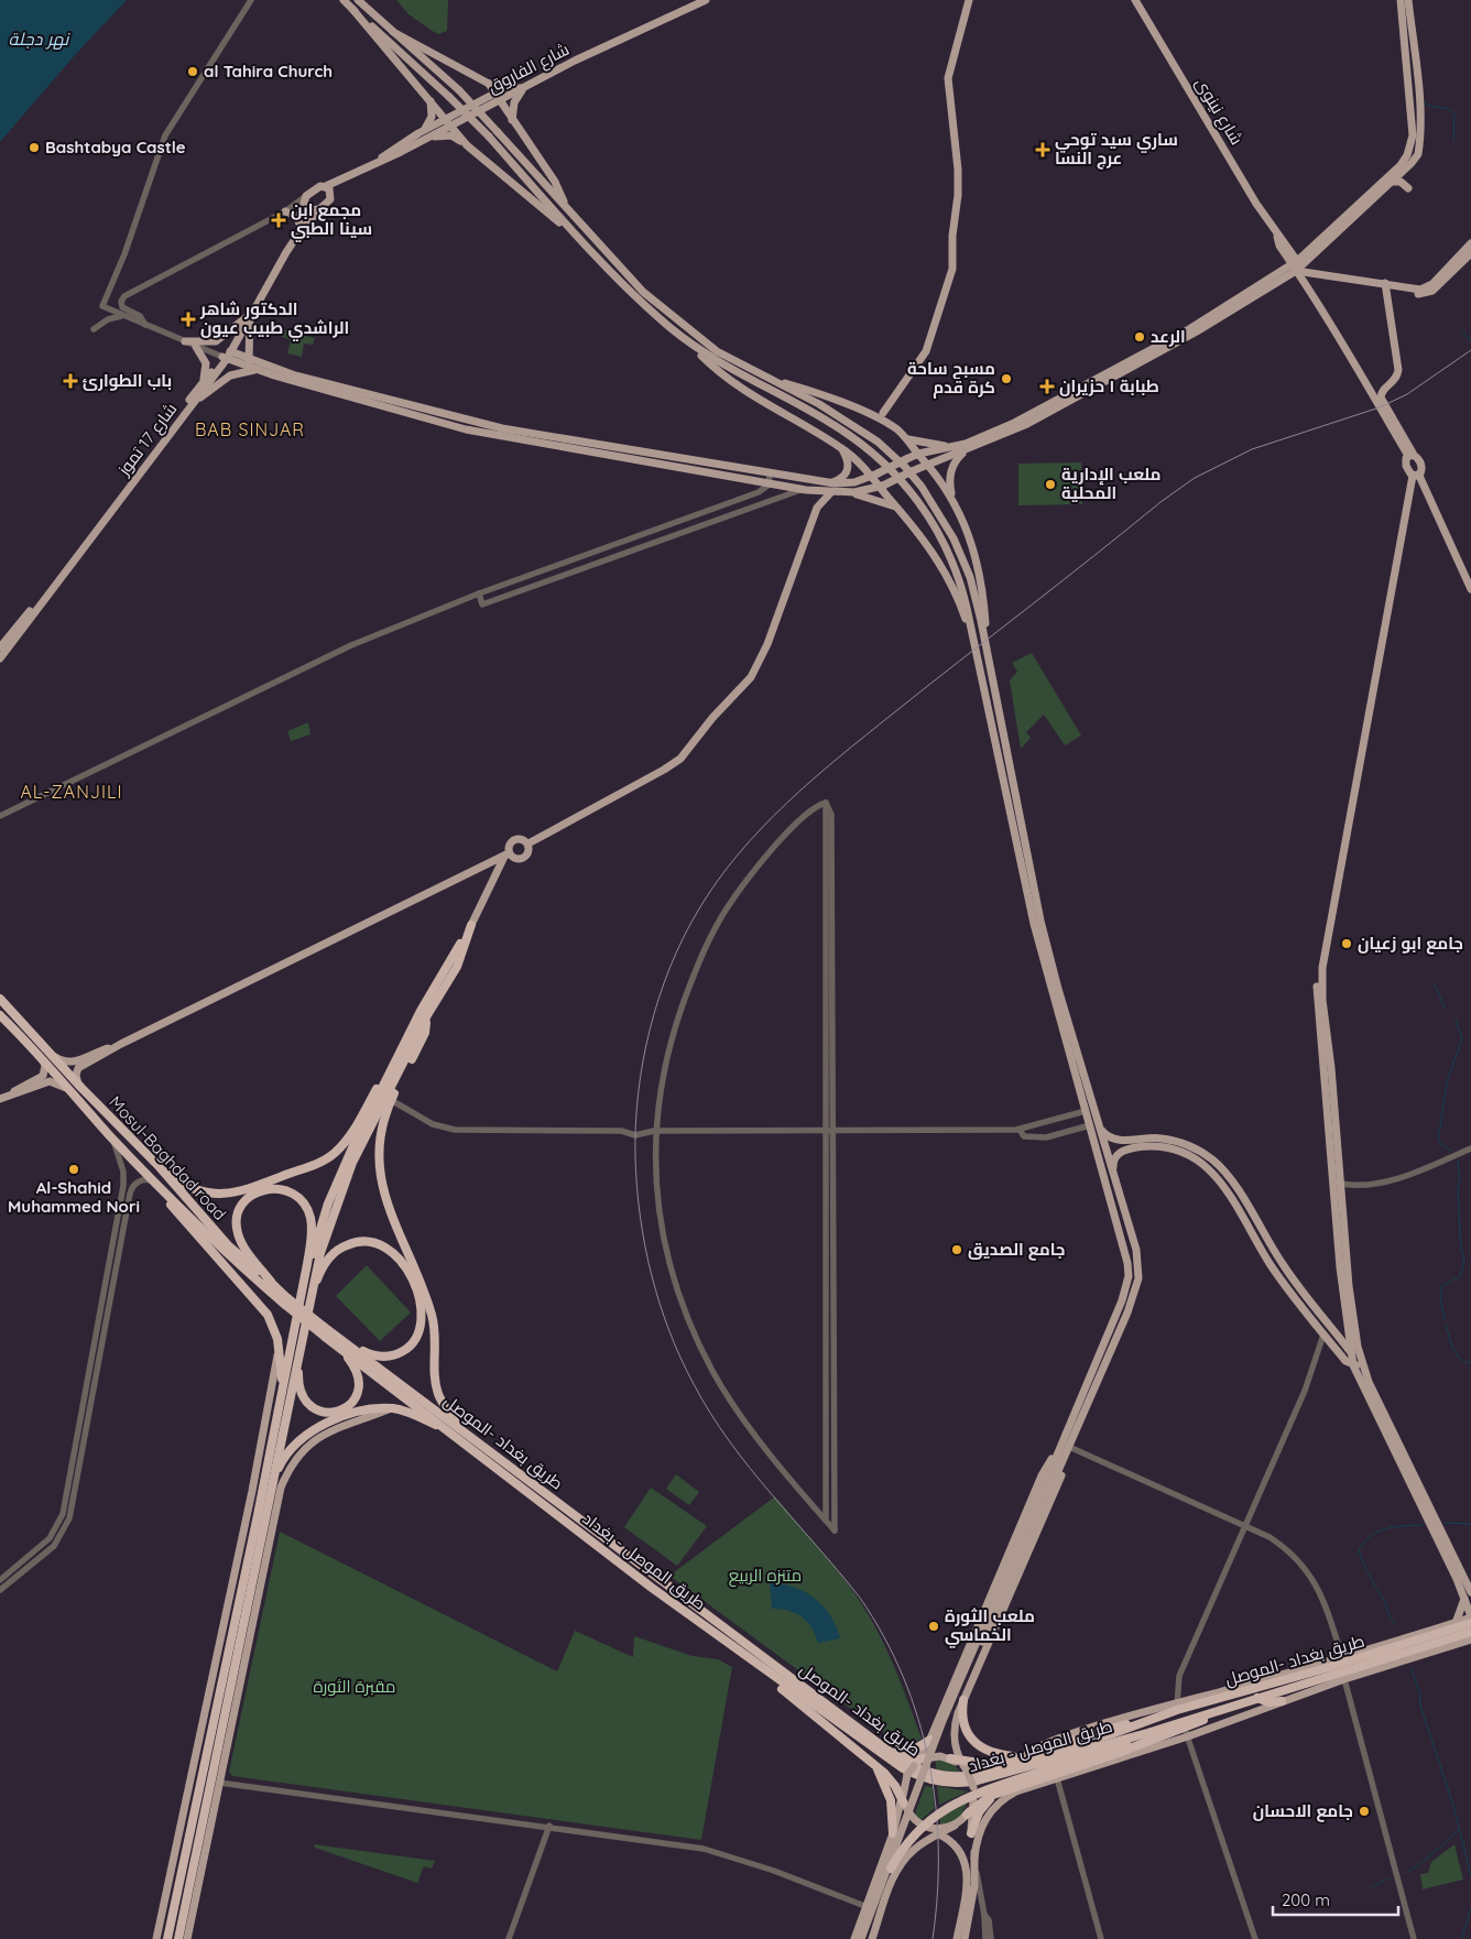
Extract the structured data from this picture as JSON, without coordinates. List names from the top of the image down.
{
  "streets": {
    "highway": ["Mosul-Baghdad road", "طريق بغداد -الموصل", "طريق الموصل - بغداد"],
    "main road": ["شارع الفاروق", "شارع نينوى", "شارع 17 تموز"]
  },
  "crossings": [
    ["شارع الفاروق", "شارع 17 تموز"],
    ["Mosul-Baghdad road", "طريق بغداد -الموصل"],
    ["طريق بغداد -الموصل", "طريق الموصل - بغداد"]
  ],
  "districts": ["BAB SINJAR", "AL-ZANJILI"],
  "water": ["نهر دجلة"],
  "parks": ["متنزه الربيع", "مقبرة الثورة"],
  "places": {
    "other": [
      "al Tahira Church",
      "Bashtabya Castle",
      "الرعد",
      "مسبح ساحة كرة قدم",
      "ملعب الإدارية المحلية",
      "جامع ابو زعیان",
      "Al-Shahid Muhammed Nori",
      "جامع الصديق",
      "ملعب الثورة الخماسي",
      "جامع الاحسان"
    ],
    "health": [
      "ساري سيد توحي عرج النسا",
      "مجمع ابن سينا الطبي",
      "الدكتور شاهر الراشدي طبيب عيون",
      "باب الطوارئ",
      "طبابة ١ حزيران"
    ]
  },
  "scale_bar": "200 m"
}
